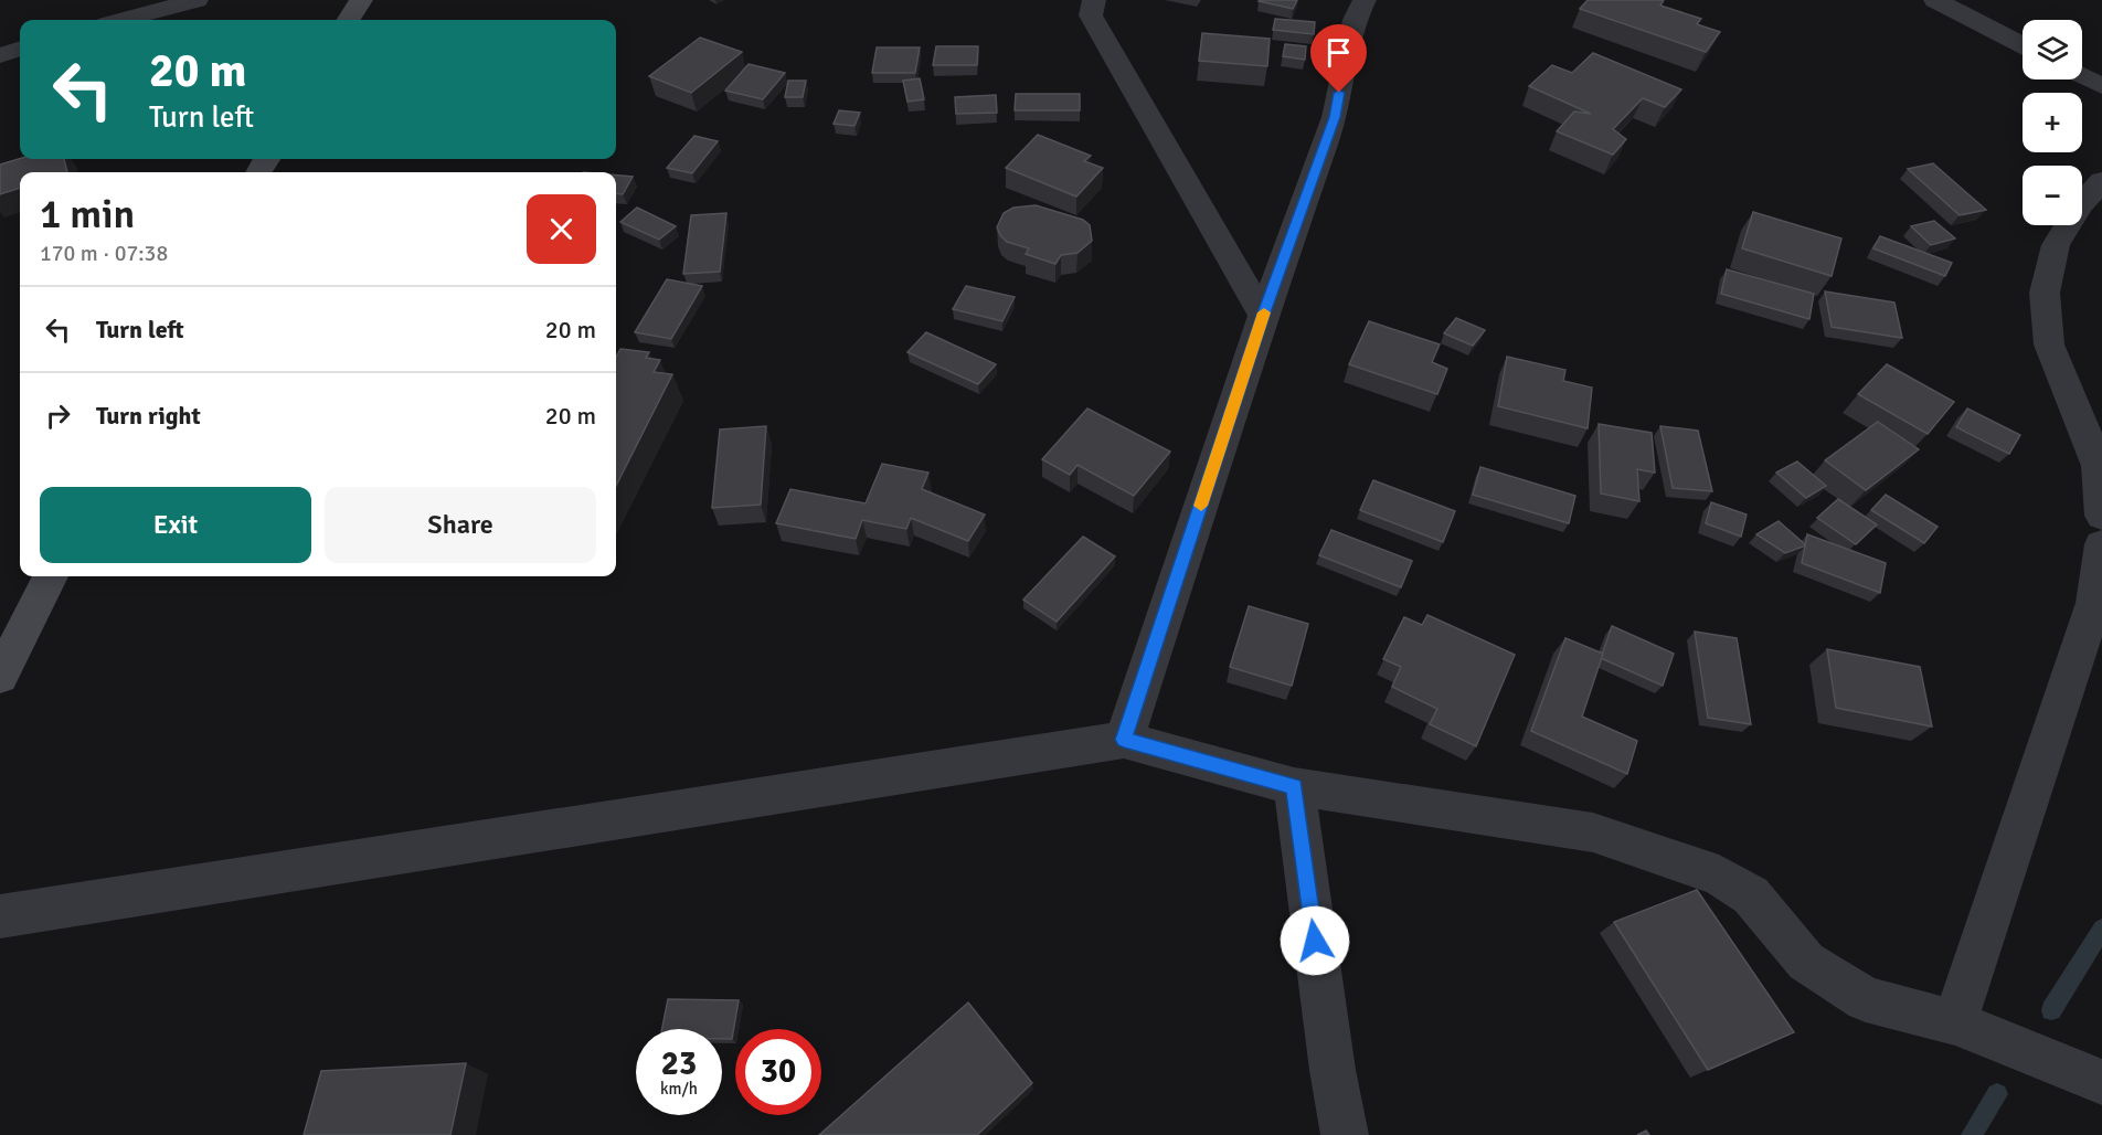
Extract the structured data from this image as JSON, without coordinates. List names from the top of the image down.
{
  "page": {
    "map_buttons": ["+", "−"],
    "turn": ["20 m", "Turn left"],
    "heading": ["1 min", "170 m · 07:38"],
    "list": [
      {
        "name": "Turn left",
        "value": "20 m"
      },
      {
        "name": "Turn right",
        "value": "20 m"
      }
    ],
    "buttons": ["Exit", "Share"],
    "speed": "23 km/h",
    "limit": "30"
  }
}
